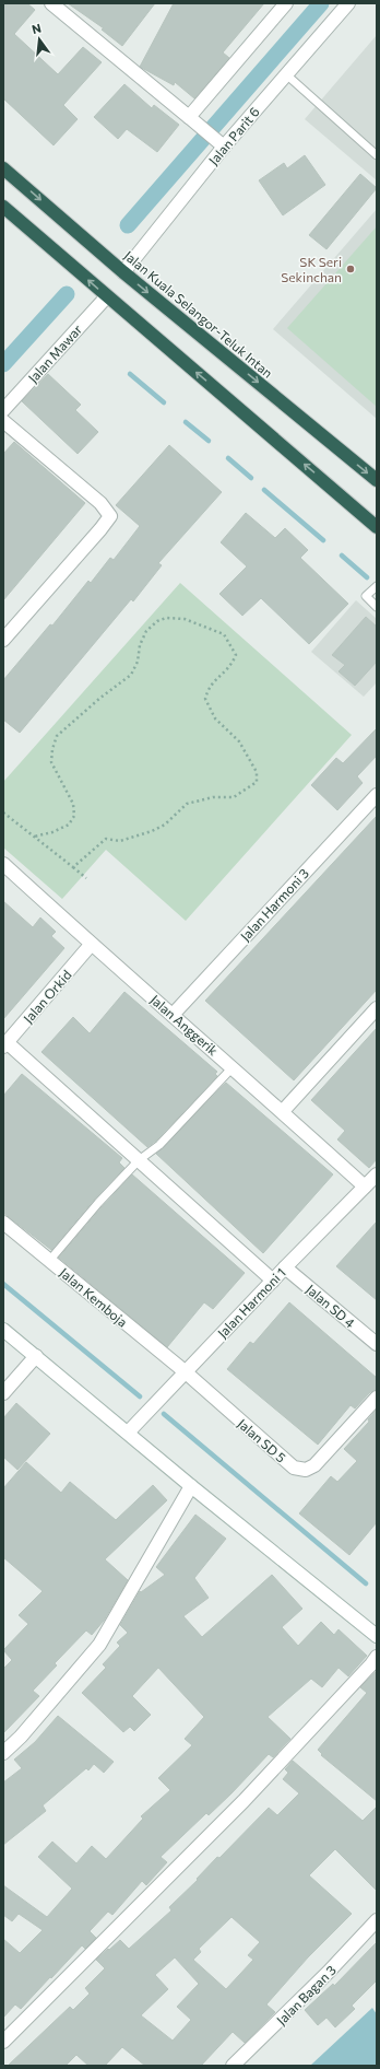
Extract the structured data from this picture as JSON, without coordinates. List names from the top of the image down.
{
  "streets": {
    "highway": ["Jalan Kuala Selangor-Teluk Intan"],
    "street": [
      "Jalan Parit 6",
      "Jalan Mawar",
      "Jalan Harmoni 3",
      "Jalan Orkid",
      "Jalan Anggerik",
      "Jalan Kemboja",
      "Jalan Harmoni 1",
      "Jalan SD 4",
      "Jalan SD 5",
      "Jalan Bagan 3"
    ]
  },
  "crossings": [
    ["Jalan Parit 6", "Jalan Kuala Selangor-Teluk Intan"],
    ["Jalan Harmoni 3", "Jalan Anggerik"],
    ["Jalan Orkid", "Jalan Anggerik"],
    ["Jalan Anggerik", "Jalan Harmoni 1"],
    ["Jalan Kemboja", "Jalan Harmoni 1"],
    ["Jalan Kemboja", "Jalan SD 5"],
    ["Jalan Harmoni 1", "Jalan SD 4"],
    ["Jalan Harmoni 1", "Jalan SD 5"]
  ],
  "places": ["SK Seri Sekinchan"],
  "north": "top"
}
